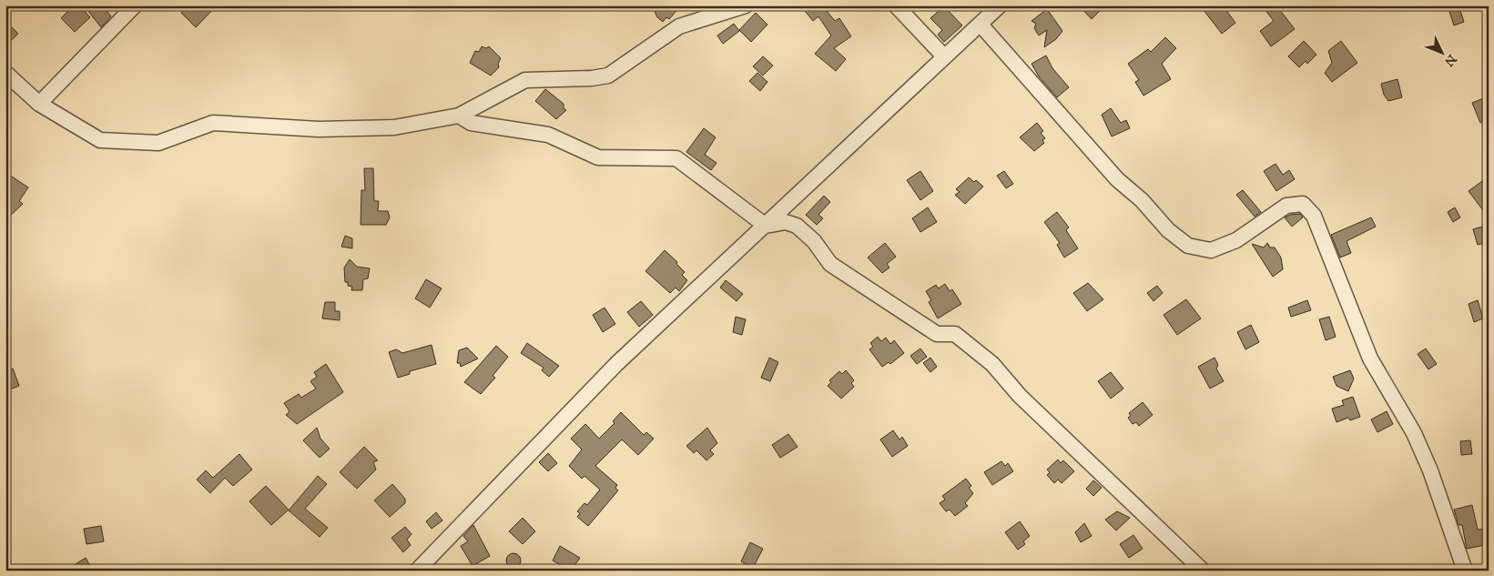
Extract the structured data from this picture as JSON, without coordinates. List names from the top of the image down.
{
  "north": "bottom right"
}
